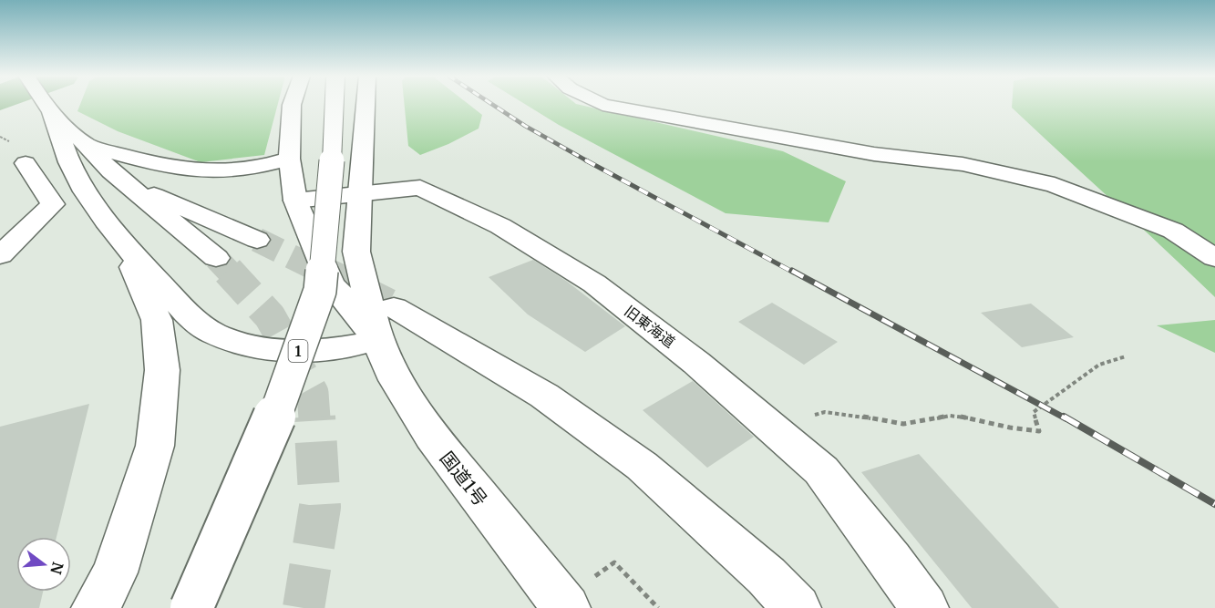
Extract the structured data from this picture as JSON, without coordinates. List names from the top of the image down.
{
  "streets": {
    "main road": ["旧東海道", "1", "国道1号"]
  },
  "crossings": [
    ["旧東海道", "国道1号"],
    ["1", "国道1号"]
  ],
  "north": "right"
}
